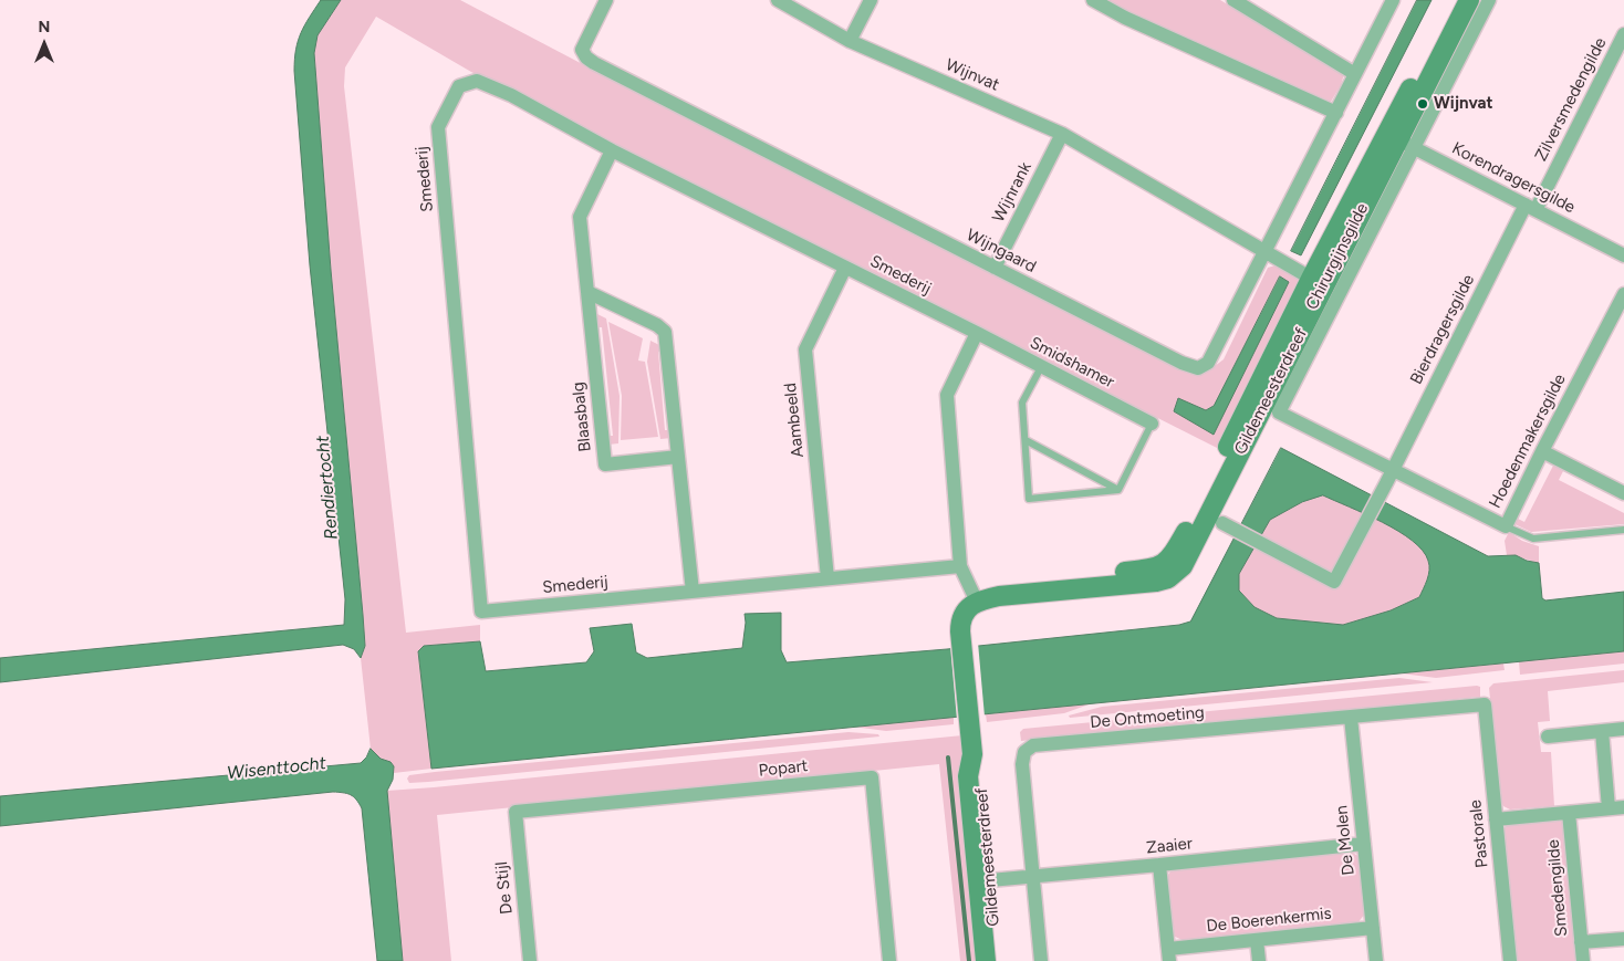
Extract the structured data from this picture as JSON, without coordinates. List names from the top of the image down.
{
  "streets": {
    "street": [
      "Wijnvat",
      "Zilversmedengilde",
      "Korendragersgilde",
      "Smederij",
      "Wijnrank",
      "Wijngaard",
      "Chirurgijnsgilde",
      "Bierdragersgilde",
      "Smidshamer",
      "Gildemeesterdreef",
      "Blaasbalg",
      "Aambeeld",
      "Hoedenmakersgilde",
      "De Ontmoeting",
      "Popart",
      "Pastorale",
      "De Molen",
      "Zaaier",
      "De Stijl",
      "Smedengilde",
      "De Boerenkermis"
    ]
  },
  "crossings": [
    ["Wijnvat", "Wijnrank"],
    ["Wijnvat", "Wijngaard"],
    ["Wijnvat", "Gildemeesterdreef"],
    ["Zilversmedengilde", "Korendragersgilde"],
    ["Zilversmedengilde", "Bierdragersgilde"],
    ["Korendragersgilde", "Chirurgijnsgilde"],
    ["Korendragersgilde", "Bierdragersgilde"],
    ["Korendragersgilde", "Gildemeesterdreef"],
    ["Smederij", "Smidshamer"],
    ["Smederij", "Blaasbalg"],
    ["Smederij", "Aambeeld"],
    ["Wijnrank", "Wijngaard"],
    ["Chirurgijnsgilde", "Gildemeesterdreef"],
    ["Chirurgijnsgilde", "Hoedenmakersgilde"],
    ["Bierdragersgilde", "Hoedenmakersgilde"],
    ["Gildemeesterdreef", "Zaaier"],
    ["De Ontmoeting", "Pastorale"],
    ["De Ontmoeting", "De Molen"],
    ["De Ontmoeting", "Zaaier"],
    ["Popart", "De Stijl"],
    ["De Molen", "Zaaier"],
    ["De Molen", "De Boerenkermis"]
  ],
  "water": ["Rendiertocht", "Wisenttocht"],
  "places": ["Wijnvat"],
  "north": "top"
}
